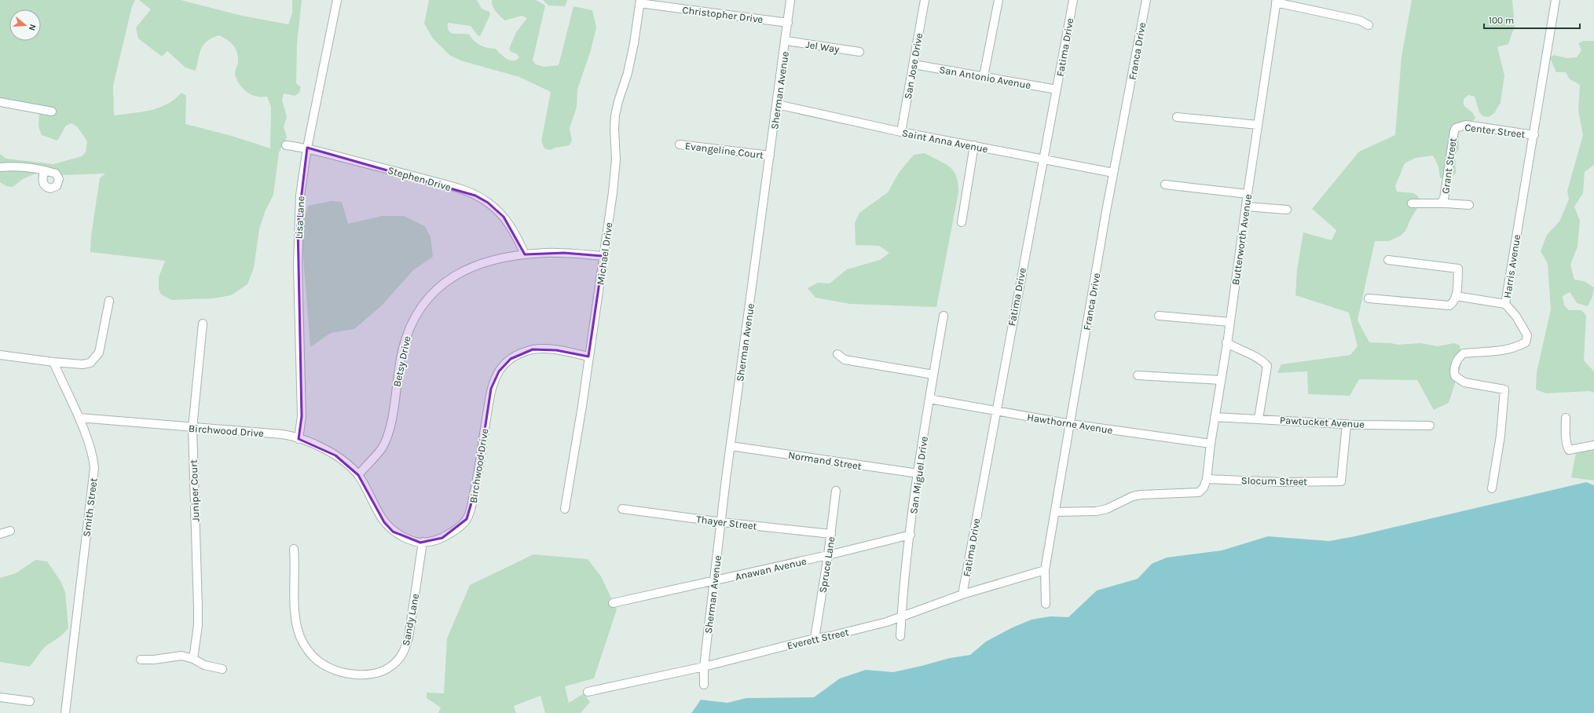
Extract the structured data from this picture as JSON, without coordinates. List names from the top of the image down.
{
  "streets": {
    "street": [
      "Christopher Drive",
      "Jel Way",
      "Fatima Drive",
      "Franca Drive",
      "San Jose Drive",
      "San Antonio Avenue",
      "Sherman Avenue",
      "Center Street",
      "Saint Anna Avenue",
      "Evangeline Court",
      "Grant Street",
      "Stephen Drive",
      "Lisa Lane",
      "Butterworth Avenue",
      "Michael Drive",
      "Harris Avenue",
      "Betsy Drive",
      "Pawtucket Avenue",
      "Hawthorne Avenue",
      "Birchwood Drive",
      "Normand Street",
      "San Miguel Drive",
      "Slocum Street",
      "Juniper Court",
      "Smith Street",
      "Thayer Street",
      "Spruce Lane",
      "Anawan Avenue",
      "Sandy Lane",
      "Everett Street"
    ]
  },
  "crossings": [
    ["Christopher Drive", "Sherman Avenue"],
    ["Christopher Drive", "Michael Drive"],
    ["Jel Way", "Sherman Avenue"],
    ["Fatima Drive", "San Antonio Avenue"],
    ["Fatima Drive", "Saint Anna Avenue"],
    ["Fatima Drive", "Hawthorne Avenue"],
    ["Fatima Drive", "Everett Street"],
    ["Franca Drive", "Saint Anna Avenue"],
    ["Franca Drive", "Hawthorne Avenue"],
    ["Franca Drive", "Everett Street"],
    ["San Jose Drive", "San Antonio Avenue"],
    ["San Jose Drive", "Saint Anna Avenue"],
    ["Sherman Avenue", "Saint Anna Avenue"],
    ["Sherman Avenue", "Evangeline Court"],
    ["Sherman Avenue", "Normand Street"],
    ["Sherman Avenue", "Thayer Street"],
    ["Sherman Avenue", "Anawan Avenue"],
    ["Sherman Avenue", "Everett Street"],
    ["Center Street", "Grant Street"],
    ["Center Street", "Harris Avenue"],
    ["Stephen Drive", "Lisa Lane"],
    ["Stephen Drive", "Betsy Drive"],
    ["Lisa Lane", "Birchwood Drive"],
    ["Butterworth Avenue", "Pawtucket Avenue"],
    ["Butterworth Avenue", "Hawthorne Avenue"],
    ["Butterworth Avenue", "Slocum Street"],
    ["Michael Drive", "Betsy Drive"],
    ["Michael Drive", "Birchwood Drive"],
    ["Betsy Drive", "Birchwood Drive"],
    ["Pawtucket Avenue", "Slocum Street"],
    ["Hawthorne Avenue", "San Miguel Drive"],
    ["Birchwood Drive", "Juniper Court"],
    ["Birchwood Drive", "Smith Street"],
    ["Birchwood Drive", "Sandy Lane"],
    ["Normand Street", "San Miguel Drive"],
    ["San Miguel Drive", "Anawan Avenue"],
    ["San Miguel Drive", "Everett Street"],
    ["Thayer Street", "Spruce Lane"],
    ["Spruce Lane", "Anawan Avenue"],
    ["Spruce Lane", "Everett Street"]
  ],
  "scale_bar": "100 m",
  "north": "right"
}
